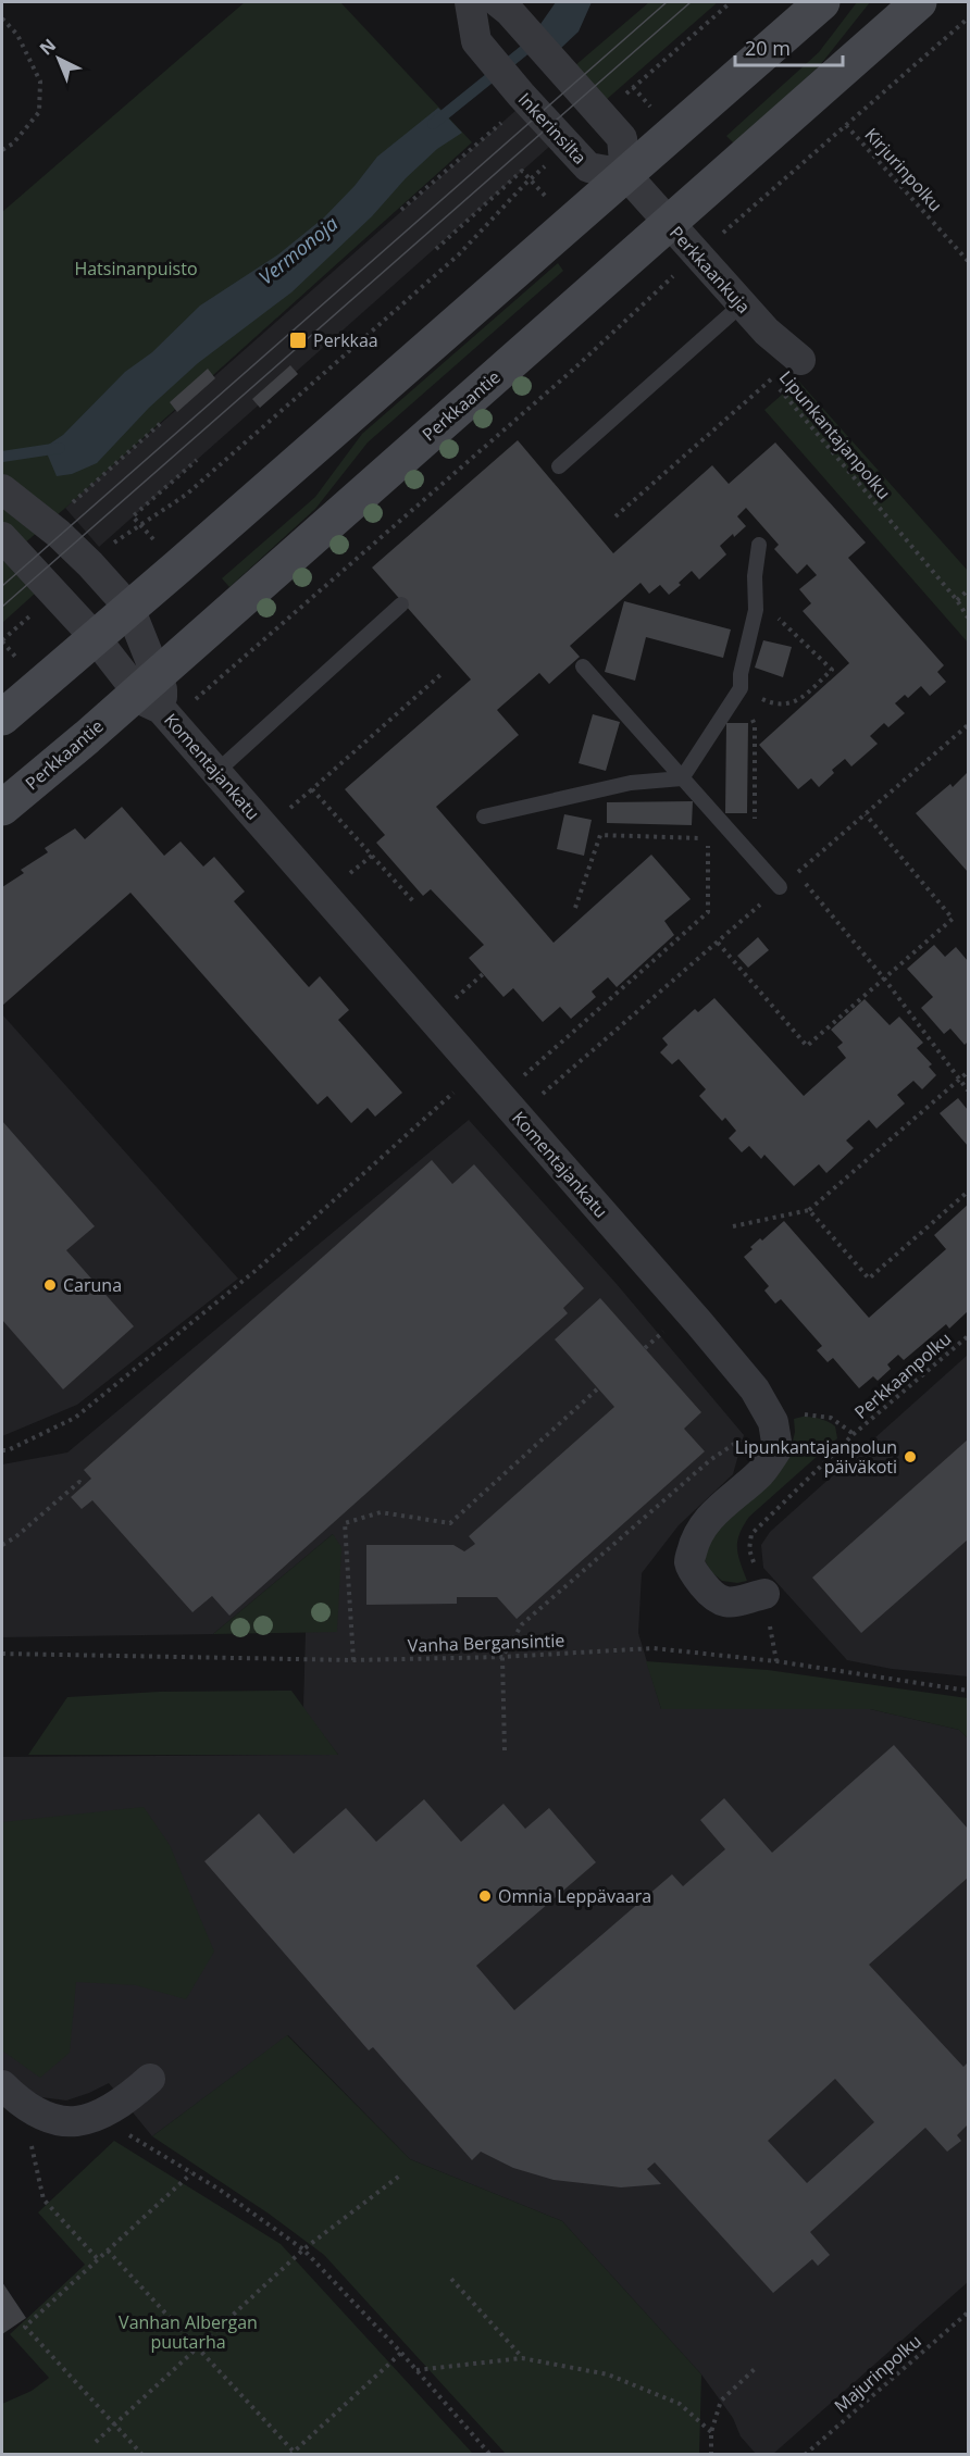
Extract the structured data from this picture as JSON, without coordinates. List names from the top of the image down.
{
  "streets": {
    "main road": ["Perkkaantie"],
    "street": ["Inkerinsilta", "Perkkaankuja", "Komentajankatu"],
    "path": [
      "Kirjurinpolku",
      "Lipunkantajanpolku",
      "Perkkaanpolku",
      "Vanha Bergansintie",
      "Majurinpolku"
    ]
  },
  "crossings": [
    ["Inkerinsilta", "Perkkaankuja"],
    ["Perkkaankuja", "Perkkaantie"],
    ["Perkkaantie", "Komentajankatu"],
    ["Komentajankatu", "Perkkaanpolku"],
    ["Perkkaanpolku", "Vanha Bergansintie"]
  ],
  "water": ["Vermonoja"],
  "parks": ["Hatsinanpuisto", "Vanhan Albergan puutarha"],
  "places": {
    "transit": ["Perkkaa"],
    "other": ["Caruna", "Lipunkantajanpolun päiväkoti", "Omnia Leppävaara"]
  },
  "scale_bar": "20 m",
  "north": "top left"
}
